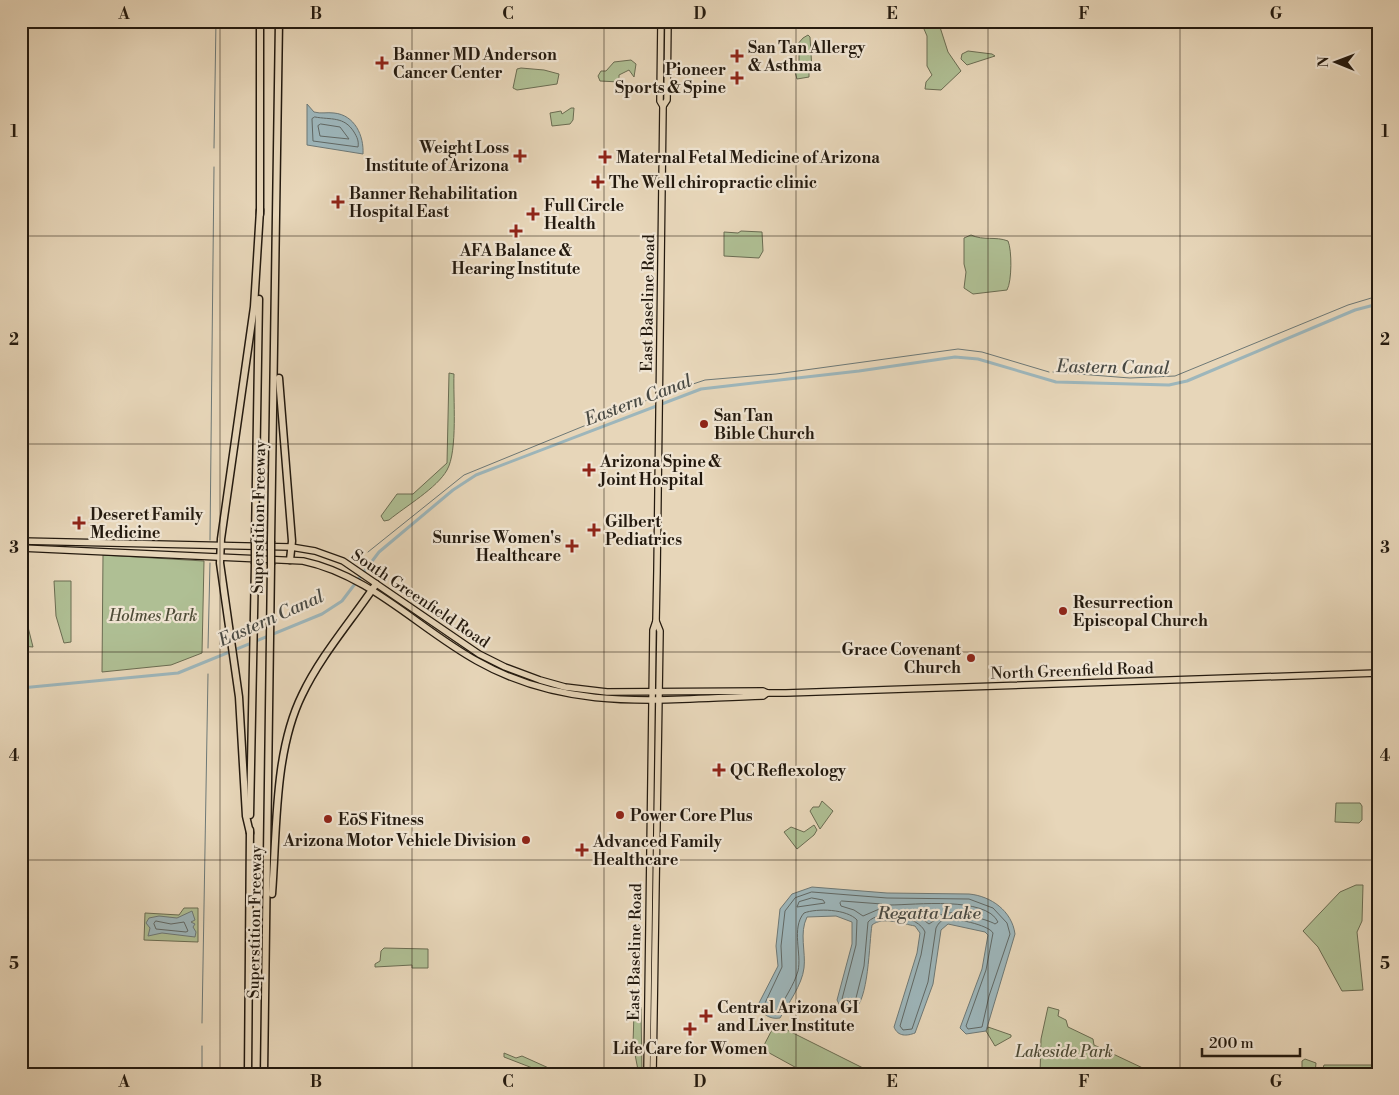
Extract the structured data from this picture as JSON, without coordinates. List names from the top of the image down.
{
  "streets": {
    "highway": ["Superstition Freeway"],
    "main road": ["East Baseline Road", "South Greenfield Road", "North Greenfield Road"]
  },
  "crossings": [
    ["East Baseline Road", "South Greenfield Road"],
    ["East Baseline Road", "North Greenfield Road"],
    ["South Greenfield Road", "North Greenfield Road"]
  ],
  "water": ["Eastern Canal", "Regatta Lake"],
  "parks": ["Holmes Park", "Lakeside Park"],
  "places": {
    "health": [
      "San Tan Allergy & Asthma",
      "Banner MD Anderson Cancer Center",
      "Pioneer Sports & Spine",
      "Weight Loss Institute of Arizona",
      "Maternal Fetal Medicine of Arizona",
      "The Well chiropractic clinic",
      "Banner Rehabilitation Hospital East",
      "Full Circle Health",
      "AFA Balance & Hearing Institute",
      "Arizona Spine & Joint Hospital",
      "Deseret Family Medicine",
      "Gilbert Pediatrics",
      "Sunrise Women's Healthcare",
      "QC Reflexology",
      "Advanced Family Healthcare",
      "Central Arizona GI and Liver Institute",
      "Life Care for Women"
    ],
    "other": [
      "San Tan Bible Church",
      "Resurrection Episcopal Church",
      "Grace Covenant Church",
      "Power Core Plus",
      "EōS Fitness",
      "Arizona Motor Vehicle Division"
    ]
  },
  "scale_bar": "200 m",
  "north": "left",
  "grid": {
    "columns": [
      "A",
      "B",
      "C",
      "D",
      "E",
      "F",
      "G"
    ],
    "rows": [
      "1",
      "2",
      "3",
      "4",
      "5"
    ]
  }
}
